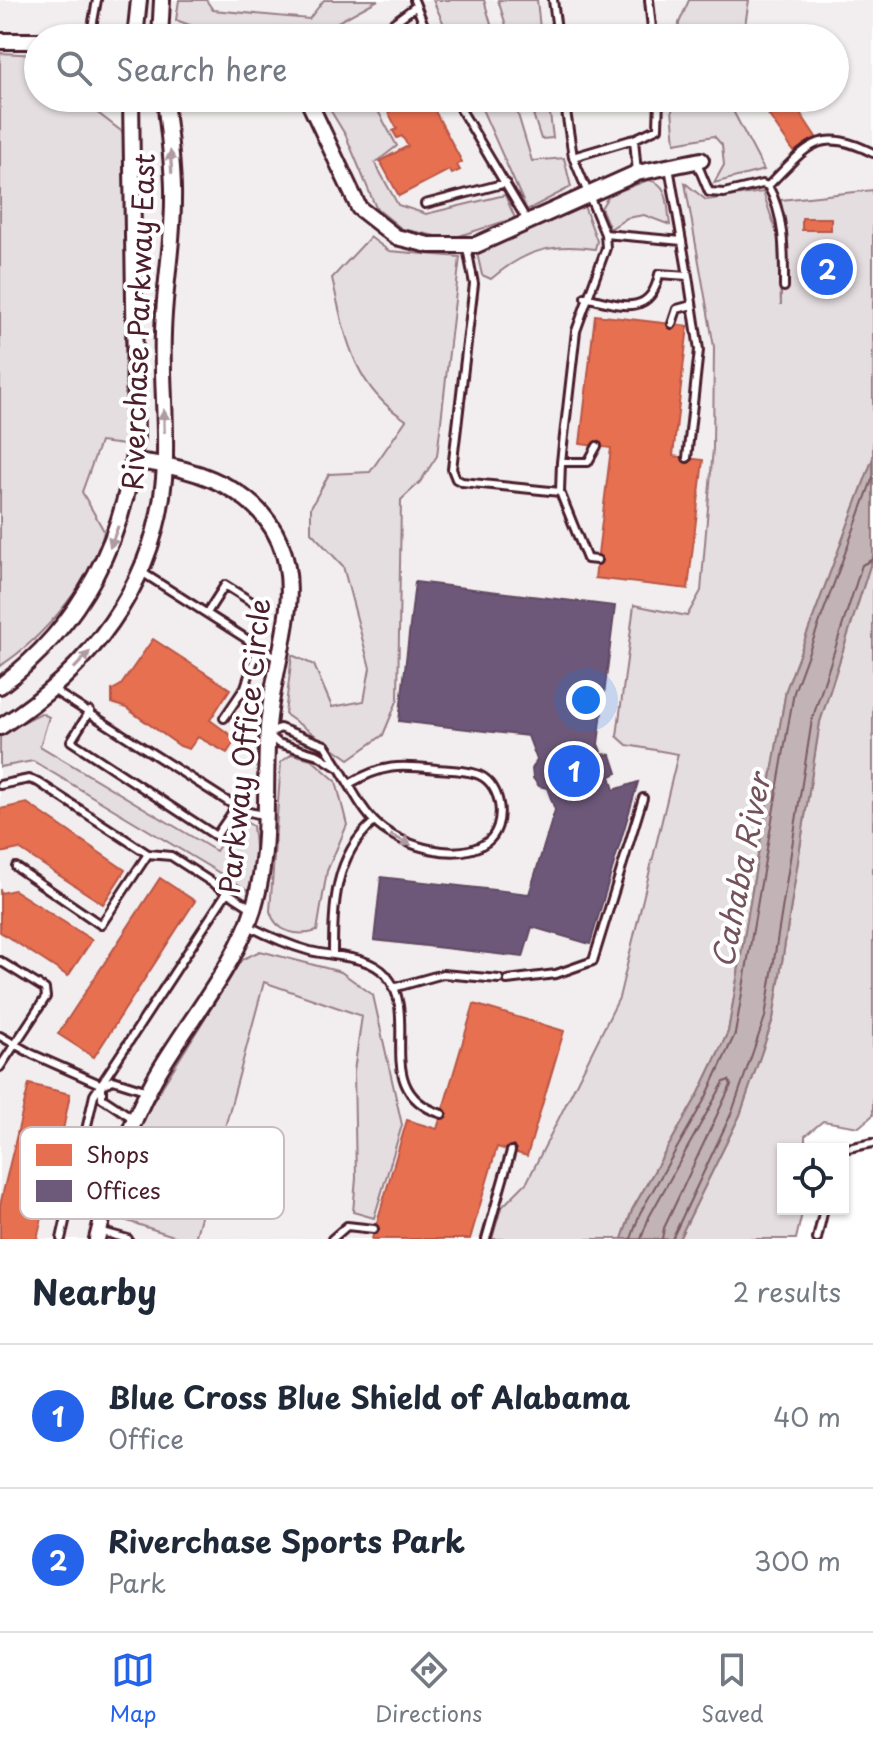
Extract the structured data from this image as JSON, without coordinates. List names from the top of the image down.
{
  "streets": {
    "street": ["Riverchase Parkway East", "Parkway Office Circle"]
  },
  "crossings": [
    ["Riverchase Parkway East", "Parkway Office Circle"]
  ],
  "water": ["Cahaba River"],
  "legend": ["Shops", "Offices"],
  "page": {
    "search": "Search here",
    "pins": ["2", "1"],
    "heading": ["Nearby", "2 results"],
    "list": [
      {
        "mark": "1",
        "name": "Blue Cross Blue Shield of Alabama",
        "note": "Office",
        "value": "40 m"
      },
      {
        "mark": "2",
        "name": "Riverchase Sports Park",
        "note": "Park",
        "value": "300 m"
      }
    ],
    "nav": ["Map", "Directions", "Saved"]
  }
}
